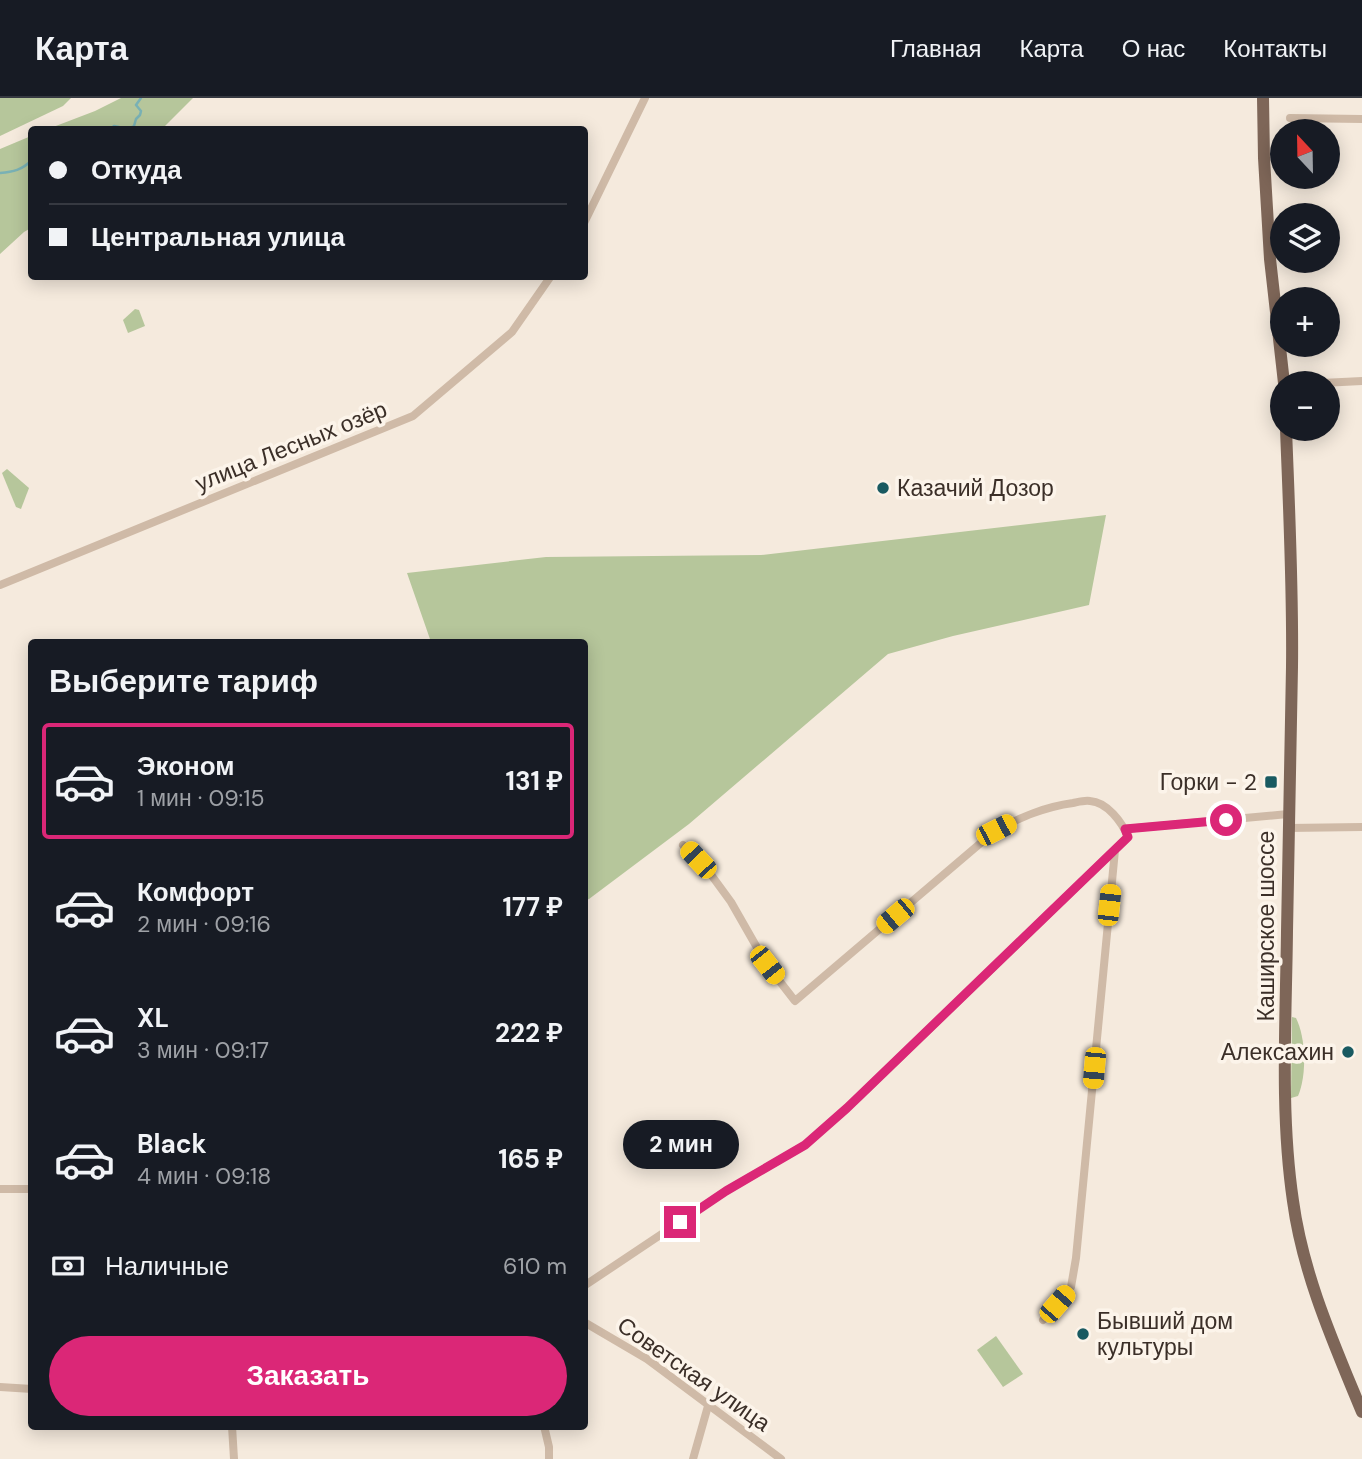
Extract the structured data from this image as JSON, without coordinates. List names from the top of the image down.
{
  "streets": {
    "main road": ["Каширское шоссе"],
    "street": ["улица Лесных озёр", "Советская улица"]
  },
  "places": {
    "other": ["Казачий Дозор", "Алексахин", "Бывший дом культуры"],
    "transit": ["Горки - 2"]
  },
  "north": "top",
  "page": {
    "header": "Карта",
    "nav": [
      "Главная",
      "Карта",
      "О нас",
      "Контакты"
    ],
    "map_buttons": ["+", "−"],
    "banner": ["Откуда", "Центральная улица"],
    "heading": "Выберите тариф",
    "list": [
      {
        "name": "Эконом",
        "note": "1 мин · 09:15",
        "value": "131 ₽"
      },
      {
        "name": "Комфорт",
        "note": "2 мин · 09:16",
        "value": "177 ₽"
      },
      {
        "name": "XL",
        "note": "3 мин · 09:17",
        "value": "222 ₽"
      },
      {
        "name": "Black",
        "note": "4 мин · 09:18",
        "value": "165 ₽"
      }
    ],
    "bubble": "2 мин",
    "pay": ["Наличные", "610 m"],
    "buttons": "Заказать"
  }
}
